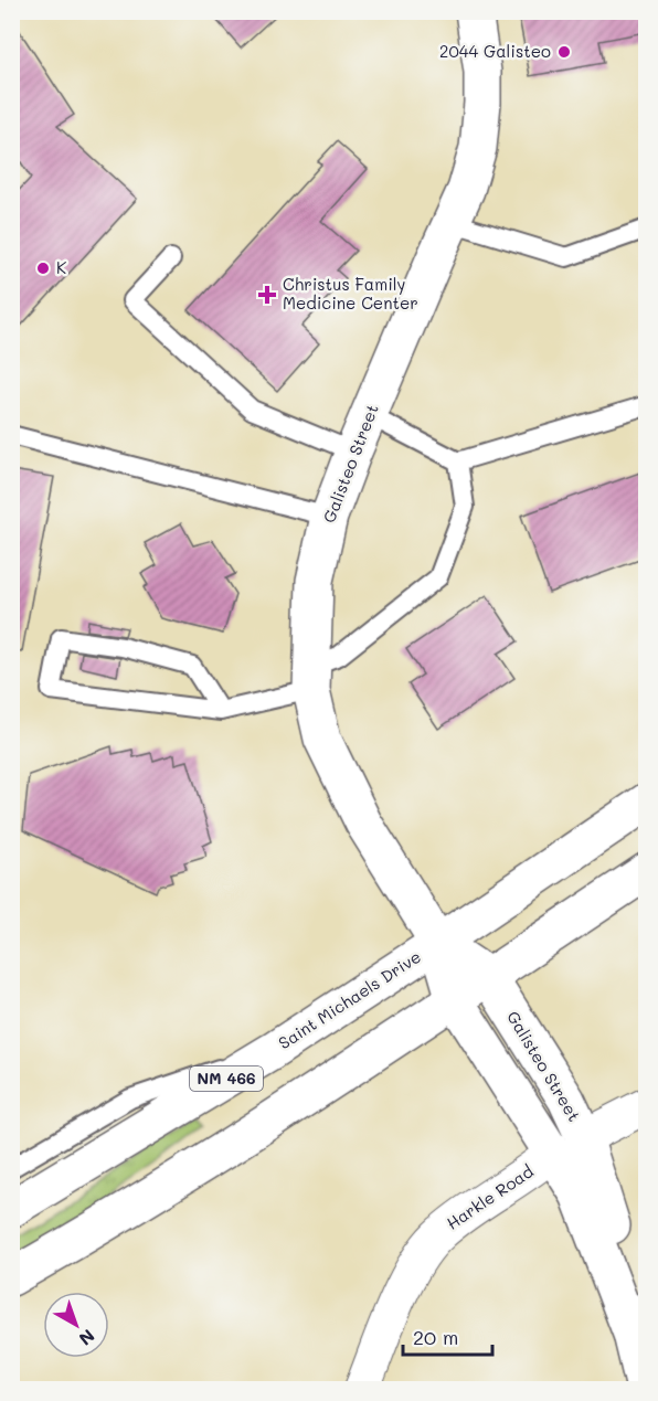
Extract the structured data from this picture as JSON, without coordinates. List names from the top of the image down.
{
  "streets": {
    "street": [
      "Galisteo Street",
      "Saint Michaels Drive",
      "NM 466",
      "Harkle Road"
    ]
  },
  "crossings": [
    ["Galisteo Street", "Saint Michaels Drive"],
    ["Galisteo Street", "Harkle Road"]
  ],
  "places": {
    "other": ["2044 Galisteo", "K"],
    "health": ["Christus Family Medicine Center"]
  },
  "scale_bar": "20 m",
  "north": "bottom right"
}
